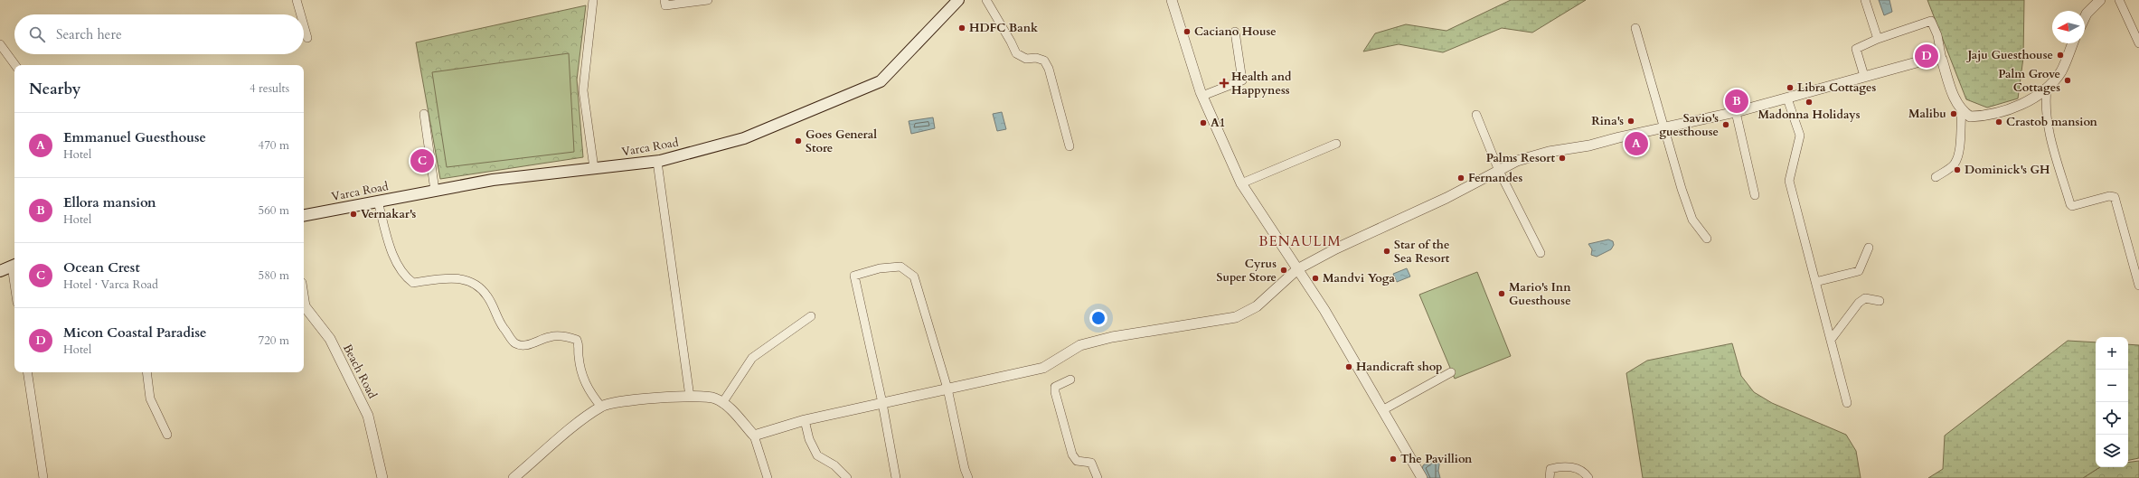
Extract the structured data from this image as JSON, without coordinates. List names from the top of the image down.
{
  "streets": {
    "main road": ["Varca Road"],
    "street": ["Beach Road"]
  },
  "districts": ["BENAULIM"],
  "places": {
    "other": [
      "HDFC Bank",
      "Caciano House",
      "Jaju Guesthouse",
      "Palm Grove Cottages",
      "Libra Cottages",
      "Madonna Holidays",
      "Malibu",
      "Rina's",
      "Crastob mansion",
      "A1",
      "Savio's guesthouse",
      "Goes General Store",
      "Palms Resort",
      "Dominick's GH",
      "Fernandes",
      "Vernakar's",
      "Star of the Sea Resort",
      "Cyrus Super Store",
      "Mandvi Yoga",
      "Mario's Inn Guesthouse",
      "Handicraft shop",
      "The Pavillion"
    ],
    "health": ["Health and Happyness"]
  },
  "north": "left",
  "page": {
    "search": "Search here",
    "pins": [
      "D",
      "B",
      "A",
      "C"
    ],
    "heading": ["Nearby", "4 results"],
    "list": [
      {
        "mark": "A",
        "name": "Emmanuel Guesthouse",
        "note": "Hotel",
        "value": "470 m"
      },
      {
        "mark": "B",
        "name": "Ellora mansion",
        "note": "Hotel",
        "value": "560 m"
      },
      {
        "mark": "C",
        "name": "Ocean Crest",
        "note": "Hotel · Varca Road",
        "value": "580 m"
      },
      {
        "mark": "D",
        "name": "Micon Coastal Paradise",
        "note": "Hotel",
        "value": "720 m"
      }
    ],
    "map_buttons": ["+", "−"]
  }
}
